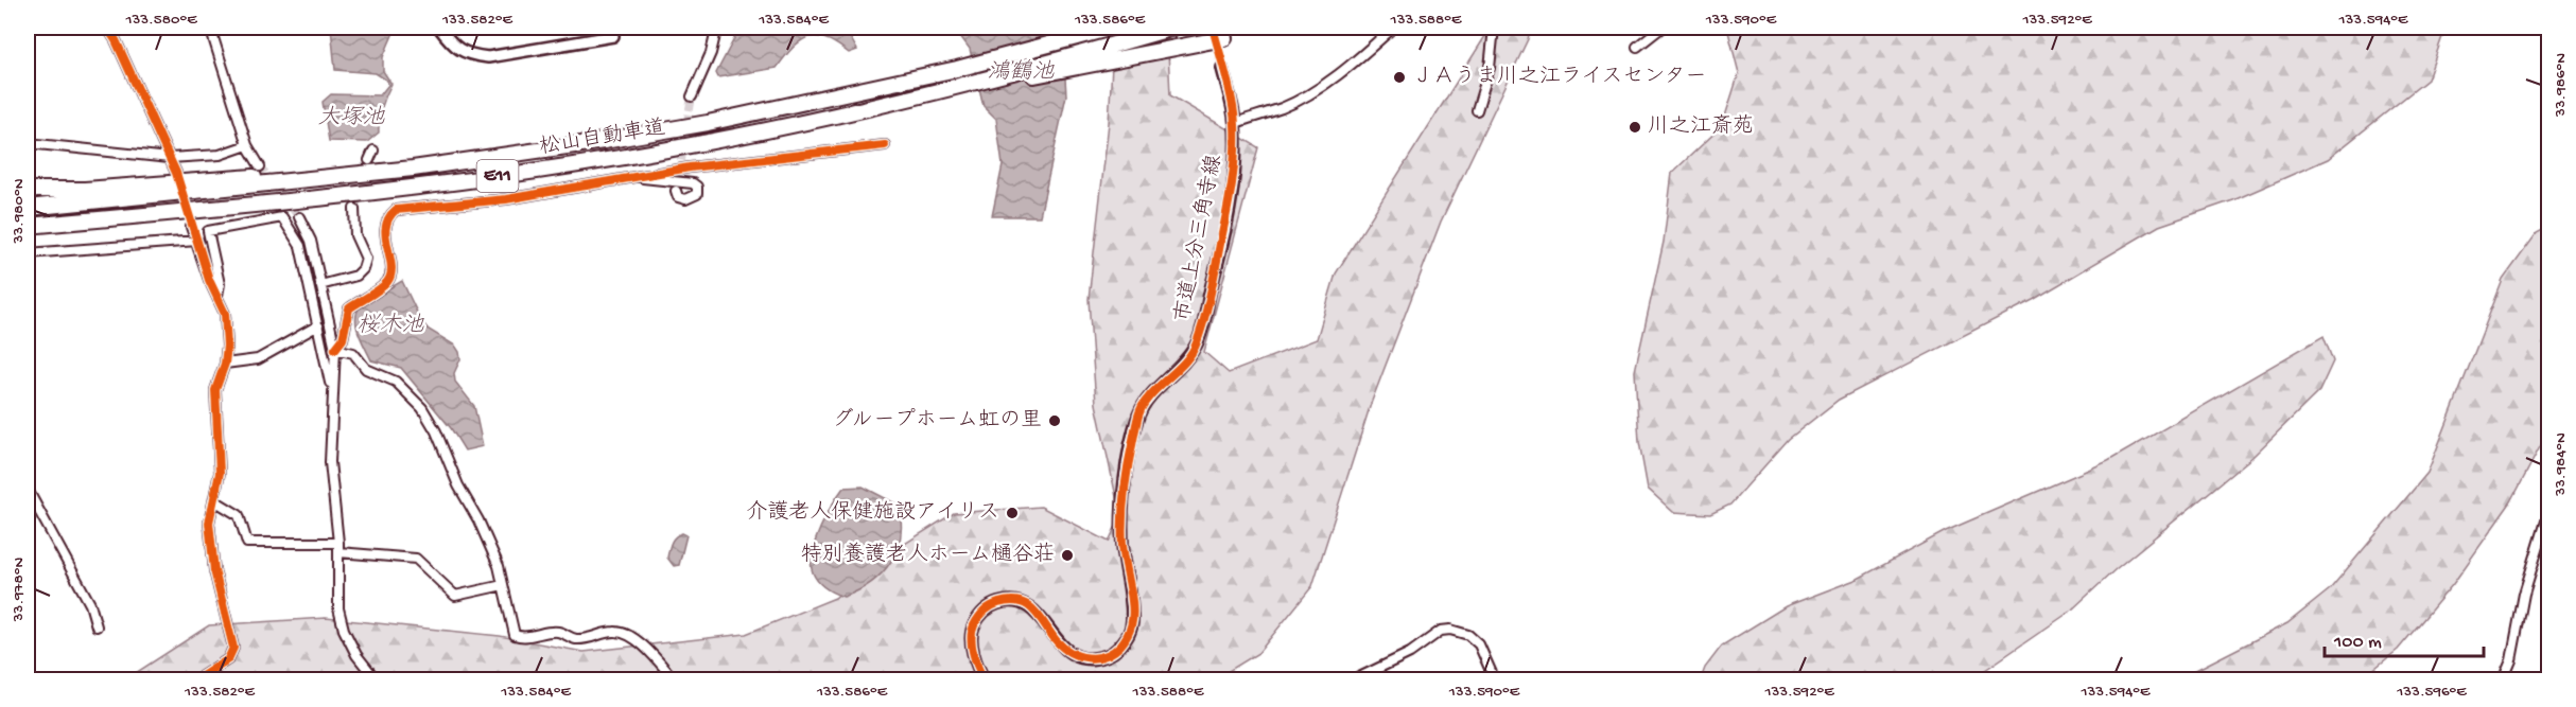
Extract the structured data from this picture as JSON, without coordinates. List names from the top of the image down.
{
  "streets": {
    "highway": ["松山自動車道", "E11"],
    "street": ["市道上分三角寺線"]
  },
  "water": ["鴻鶴池", "大塚池", "桜木池"],
  "places": [
    "ＪＡうま川之江ライスセンター",
    "川之江斎苑",
    "グループホーム虹の里",
    "介護老人保健施設アイリス",
    "特別養護老人ホーム樋谷荘"
  ],
  "scale_bar": "100 m",
  "coordinates": [
    "133.580°E",
    "133.582°E",
    "133.584°E",
    "133.586°E",
    "133.588°E",
    "133.590°E",
    "133.592°E",
    "133.594°E",
    "33.986°N",
    "33.980°N",
    "33.984°N",
    "33.978°N",
    "133.596°E"
  ]
}
